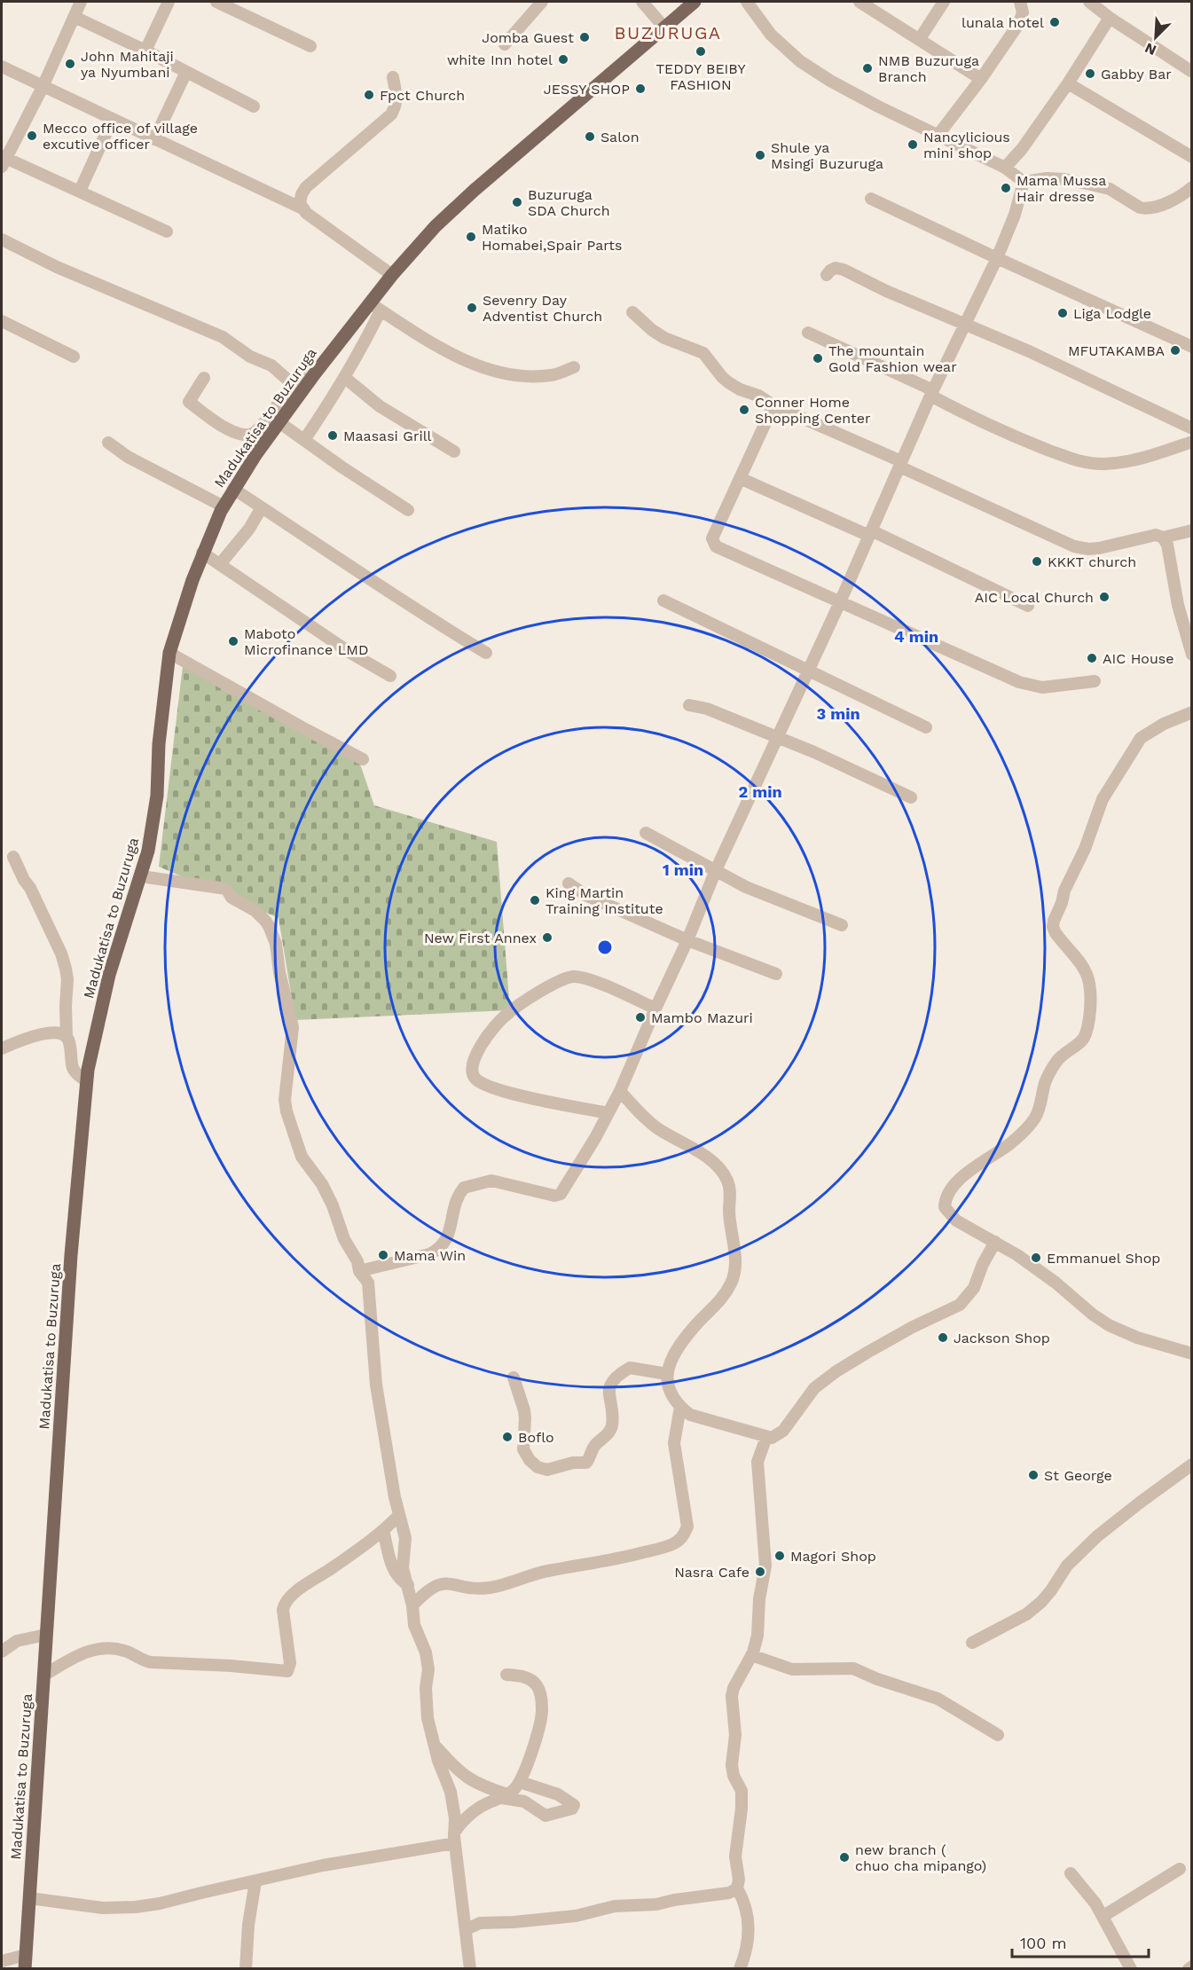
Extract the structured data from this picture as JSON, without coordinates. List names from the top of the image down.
{
  "streets": {
    "main road": ["Madukatisa to Buzuruga"]
  },
  "districts": ["BUZURUGA"],
  "places": [
    "lunala hotel",
    "Jomba Guest",
    "TEDDY BEIBY FASHION",
    "white Inn hotel",
    "John Mahitaji ya Nyumbani",
    "NMB Buzuruga Branch",
    "Gabby Bar",
    "JESSY SHOP",
    "Fpct Church",
    "Mecco office of village excutive officer",
    "Salon",
    "Nancylicious mini shop",
    "Shule ya Msingi Buzuruga",
    "Mama Mussa Hair dresse",
    "Buzuruga SDA Church",
    "Matiko Homabei,Spair Parts",
    "Sevenry Day Adventist Church",
    "Liga Lodgle",
    "MFUTAKAMBA",
    "The mountain Gold Fashion wear",
    "Conner Home Shopping Center",
    "Maasasi Grill",
    "KKKT church",
    "AIC Local Church",
    "Maboto Microfinance LMD",
    "AIC House",
    "King Martin Training Institute",
    "New First Annex",
    "Mambo Mazuri",
    "Mama Win",
    "Emmanuel Shop",
    "Jackson Shop",
    "Boflo",
    "St George",
    "Magori Shop",
    "Nasra Cafe",
    "new branch ( chuo cha mipango)"
  ],
  "scale_bar": "100 m",
  "north": "bottom left",
  "rings": [
    "4 min",
    "3 min",
    "2 min",
    "1 min"
  ]
}
